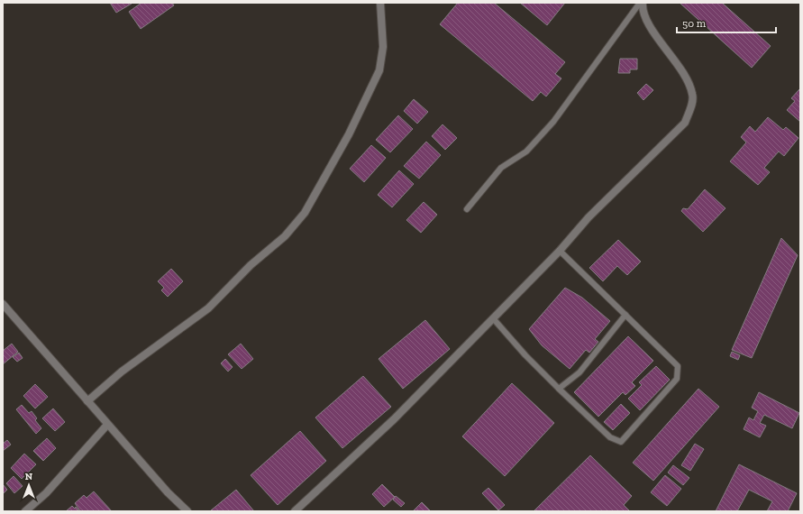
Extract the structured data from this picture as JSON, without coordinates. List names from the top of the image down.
{
  "scale_bar": "50 m",
  "north": "top"
}
